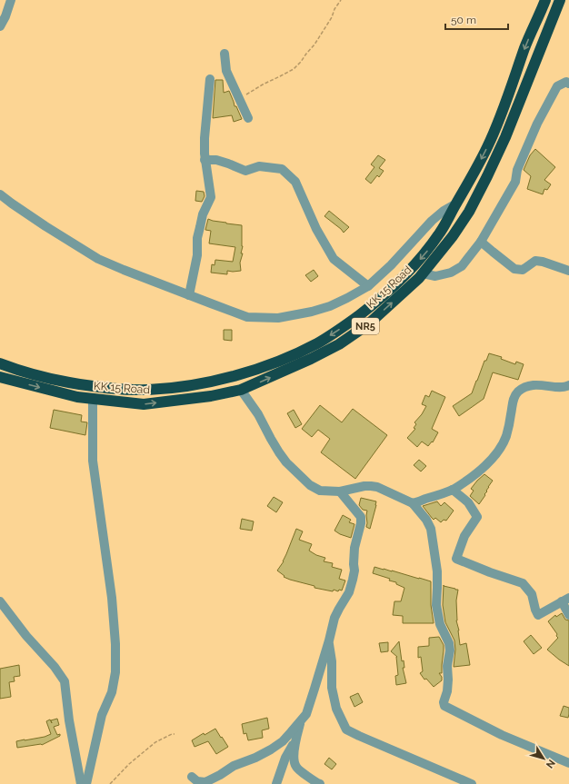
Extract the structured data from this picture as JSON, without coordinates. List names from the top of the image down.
{
  "streets": {
    "highway": ["KK 15 Road", "NR5"]
  },
  "scale_bar": "50 m",
  "north": "bottom right"
}
